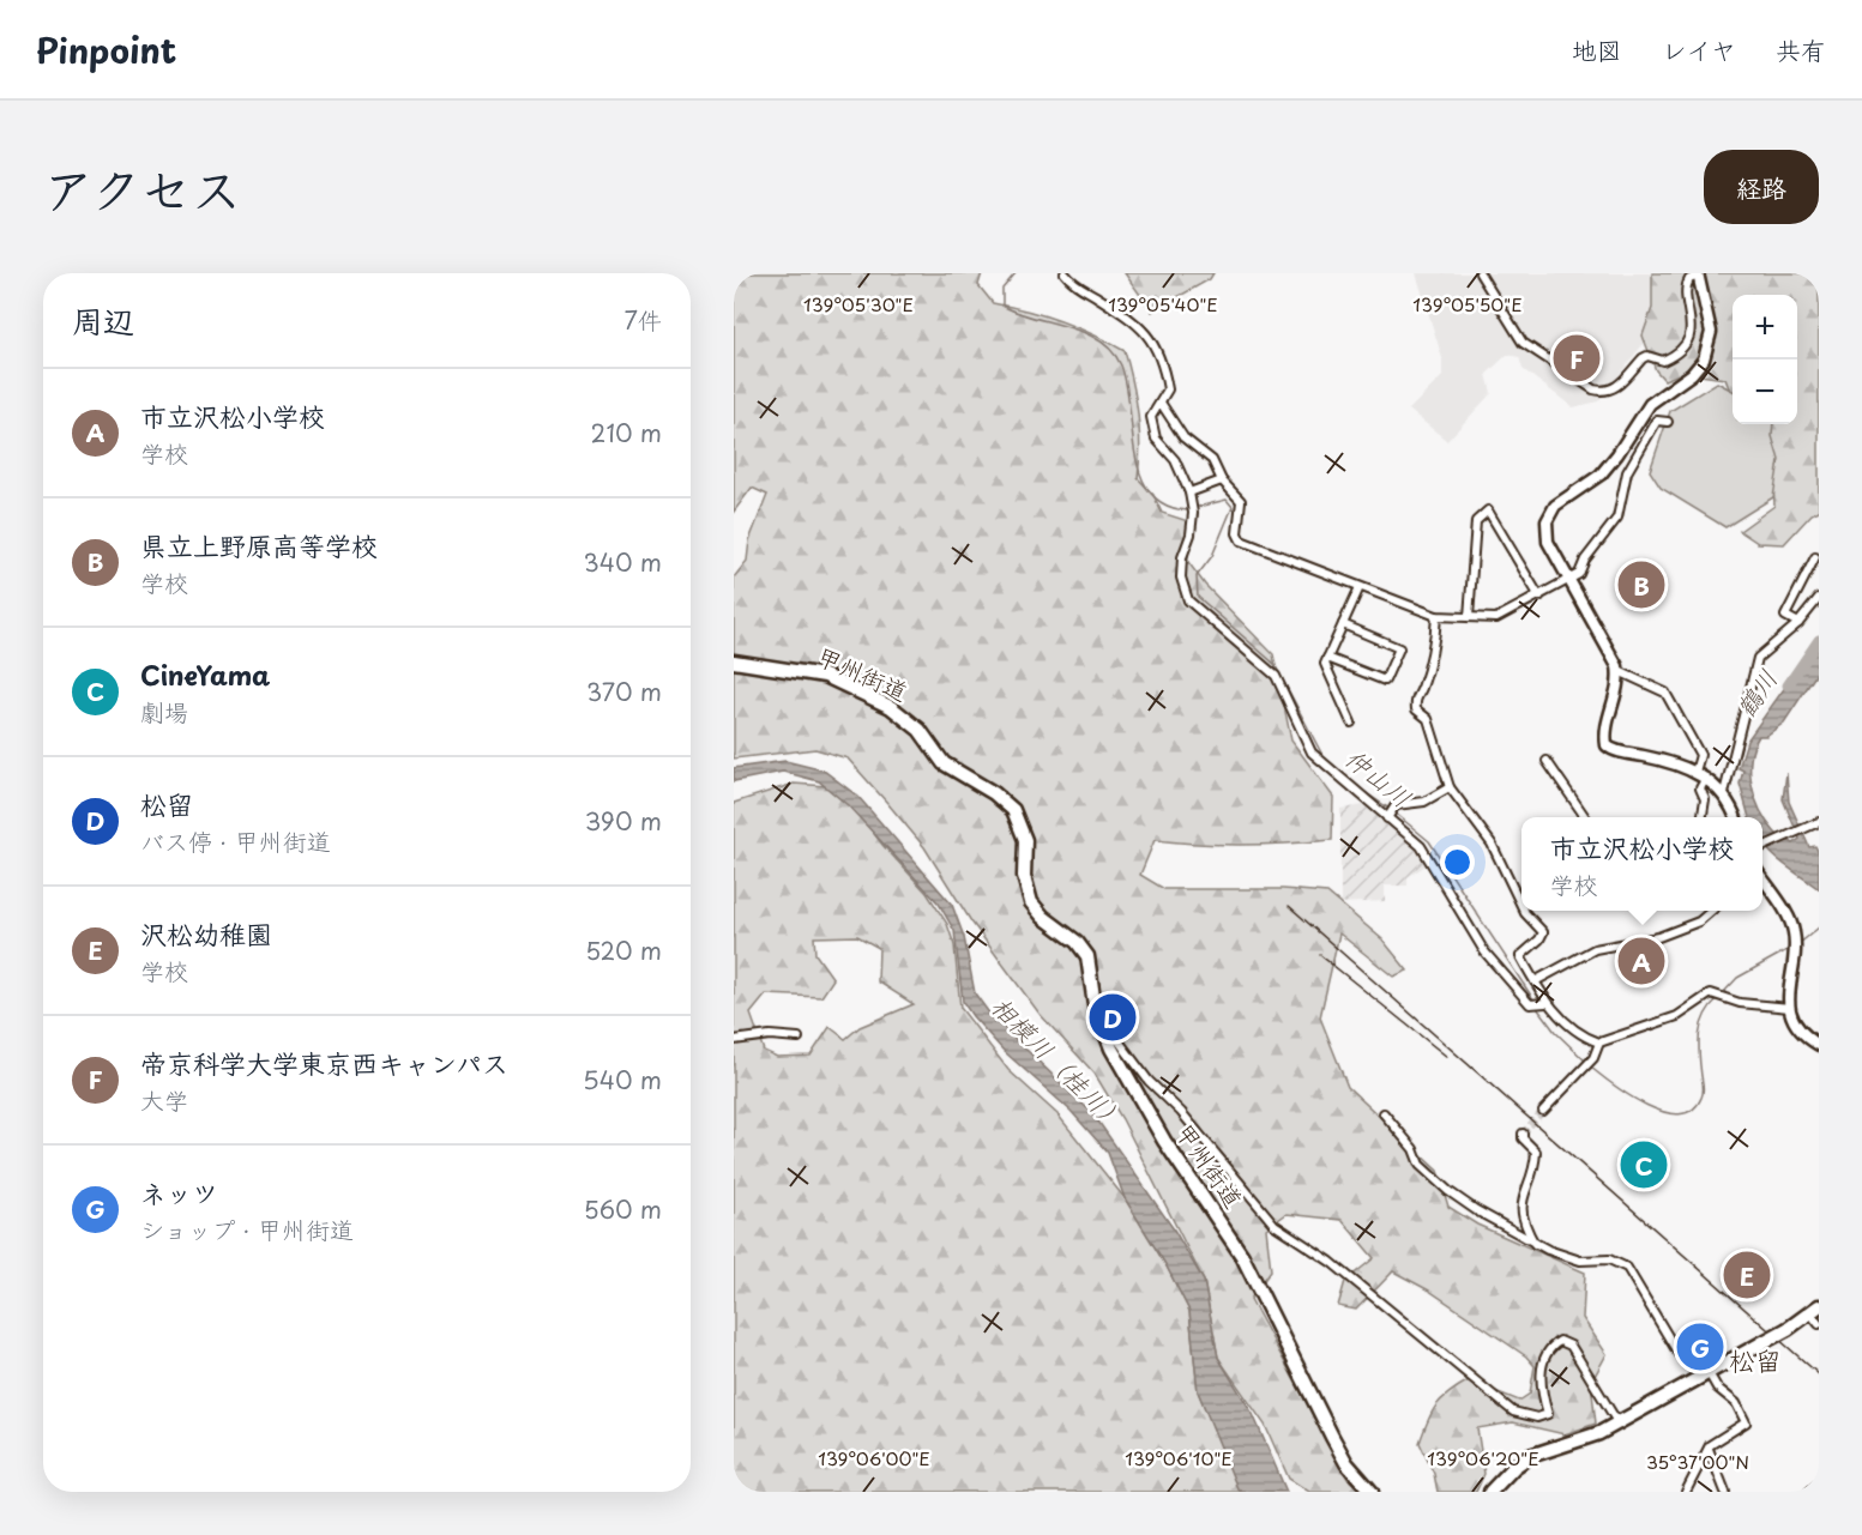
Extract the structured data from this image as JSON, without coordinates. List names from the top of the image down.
{
  "streets": {
    "highway": ["甲州街道"]
  },
  "districts": ["松留"],
  "water": ["鶴川", "仲山川", "相模川（桂川）"],
  "page": {
    "header": "Pinpoint",
    "nav": ["地図", "レイヤ", "共有"],
    "title": "アクセス",
    "buttons": "経路",
    "heading": ["周辺", "7件"],
    "map_buttons": ["+", "−"],
    "pins": [
      "F",
      "B",
      "A",
      "D",
      "C",
      "E",
      "G"
    ],
    "list": [
      {
        "mark": "A",
        "name": "市立沢松小学校",
        "note": "学校",
        "value": "210 m"
      },
      {
        "mark": "B",
        "name": "県立上野原高等学校",
        "note": "学校",
        "value": "340 m"
      },
      {
        "mark": "C",
        "name": "CineYama",
        "note": "劇場",
        "value": "370 m"
      },
      {
        "mark": "D",
        "name": "松留",
        "note": "バス停 · 甲州街道",
        "value": "390 m"
      },
      {
        "mark": "E",
        "name": "沢松幼稚園",
        "note": "学校",
        "value": "520 m"
      },
      {
        "mark": "F",
        "name": "帝京科学大学東京西キャンパス",
        "note": "大学",
        "value": "540 m"
      },
      {
        "mark": "G",
        "name": "ネッツ",
        "note": "ショップ · 甲州街道",
        "value": "560 m"
      }
    ],
    "popup": ["市立沢松小学校", "学校"]
  },
  "coordinates": [
    "139°05'30\"E",
    "139°05'40\"E",
    "139°05'50\"E",
    "139°06'00\"E",
    "139°06'10\"E",
    "139°06'20\"E",
    "35°37'00\"N"
  ]
}
